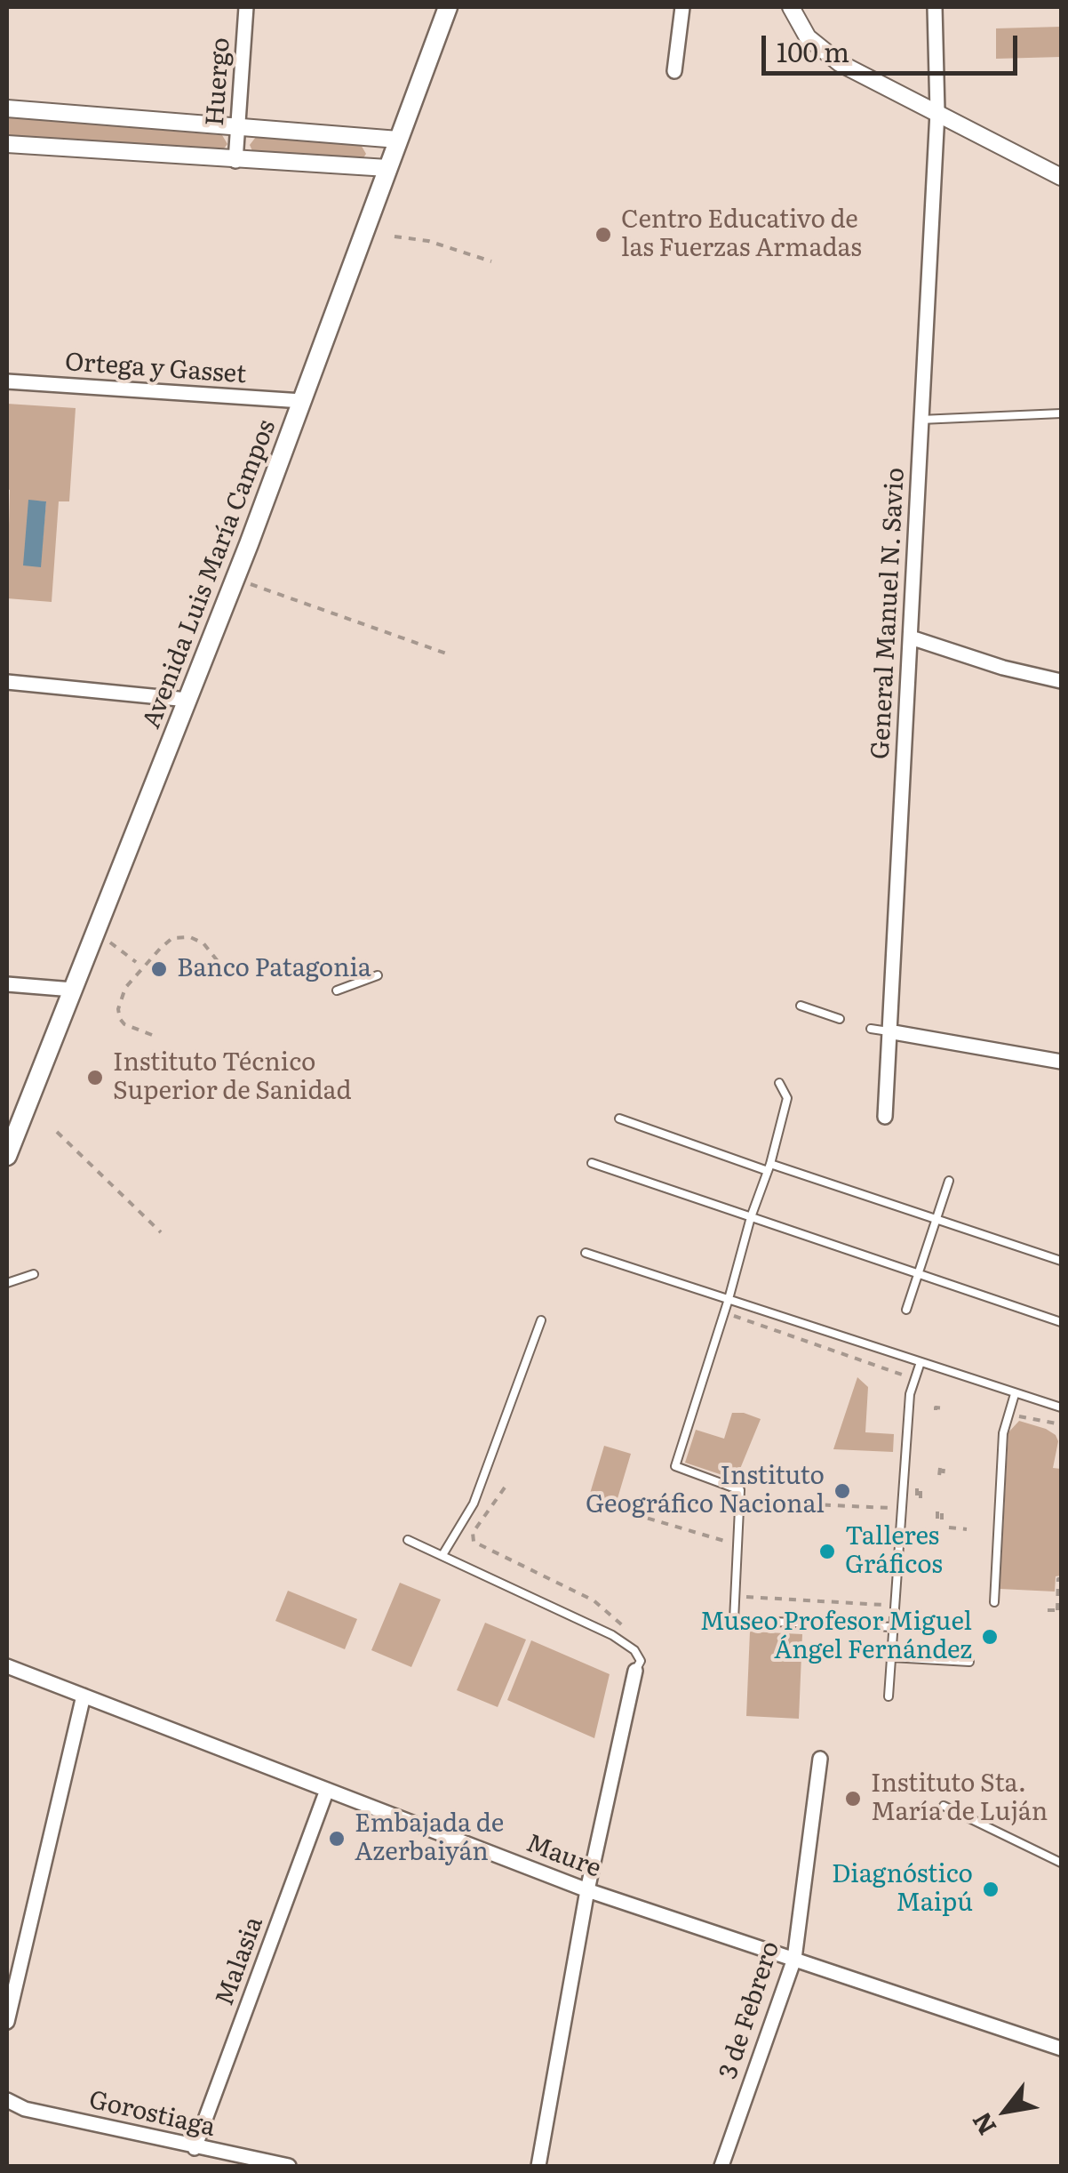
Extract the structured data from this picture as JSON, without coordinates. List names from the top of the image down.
{
  "streets": {
    "main road": ["Avenida Luis María Campos"],
    "street": [
      "Huergo",
      "Ortega y Gasset",
      "General Manuel N. Savio",
      "Maure",
      "Malasia",
      "3 de Febrero",
      "Gorostiaga"
    ]
  },
  "crossings": [
    ["Ortega y Gasset", "Avenida Luis María Campos"],
    ["Maure", "Malasia"],
    ["Maure", "3 de Febrero"],
    ["Malasia", "Gorostiaga"]
  ],
  "places": [
    "Centro Educativo de las Fuerzas Armadas",
    "Banco Patagonia",
    "Instituto Técnico Superior de Sanidad",
    "Instituto Geográfico Nacional",
    "Talleres Gráficos",
    "Museo Profesor Miguel Ángel Fernández",
    "Instituto Sta. María de Luján",
    "Embajada de Azerbaiyán",
    "Diagnóstico Maipú"
  ],
  "scale_bar": "100 m",
  "north": "bottom left"
}
